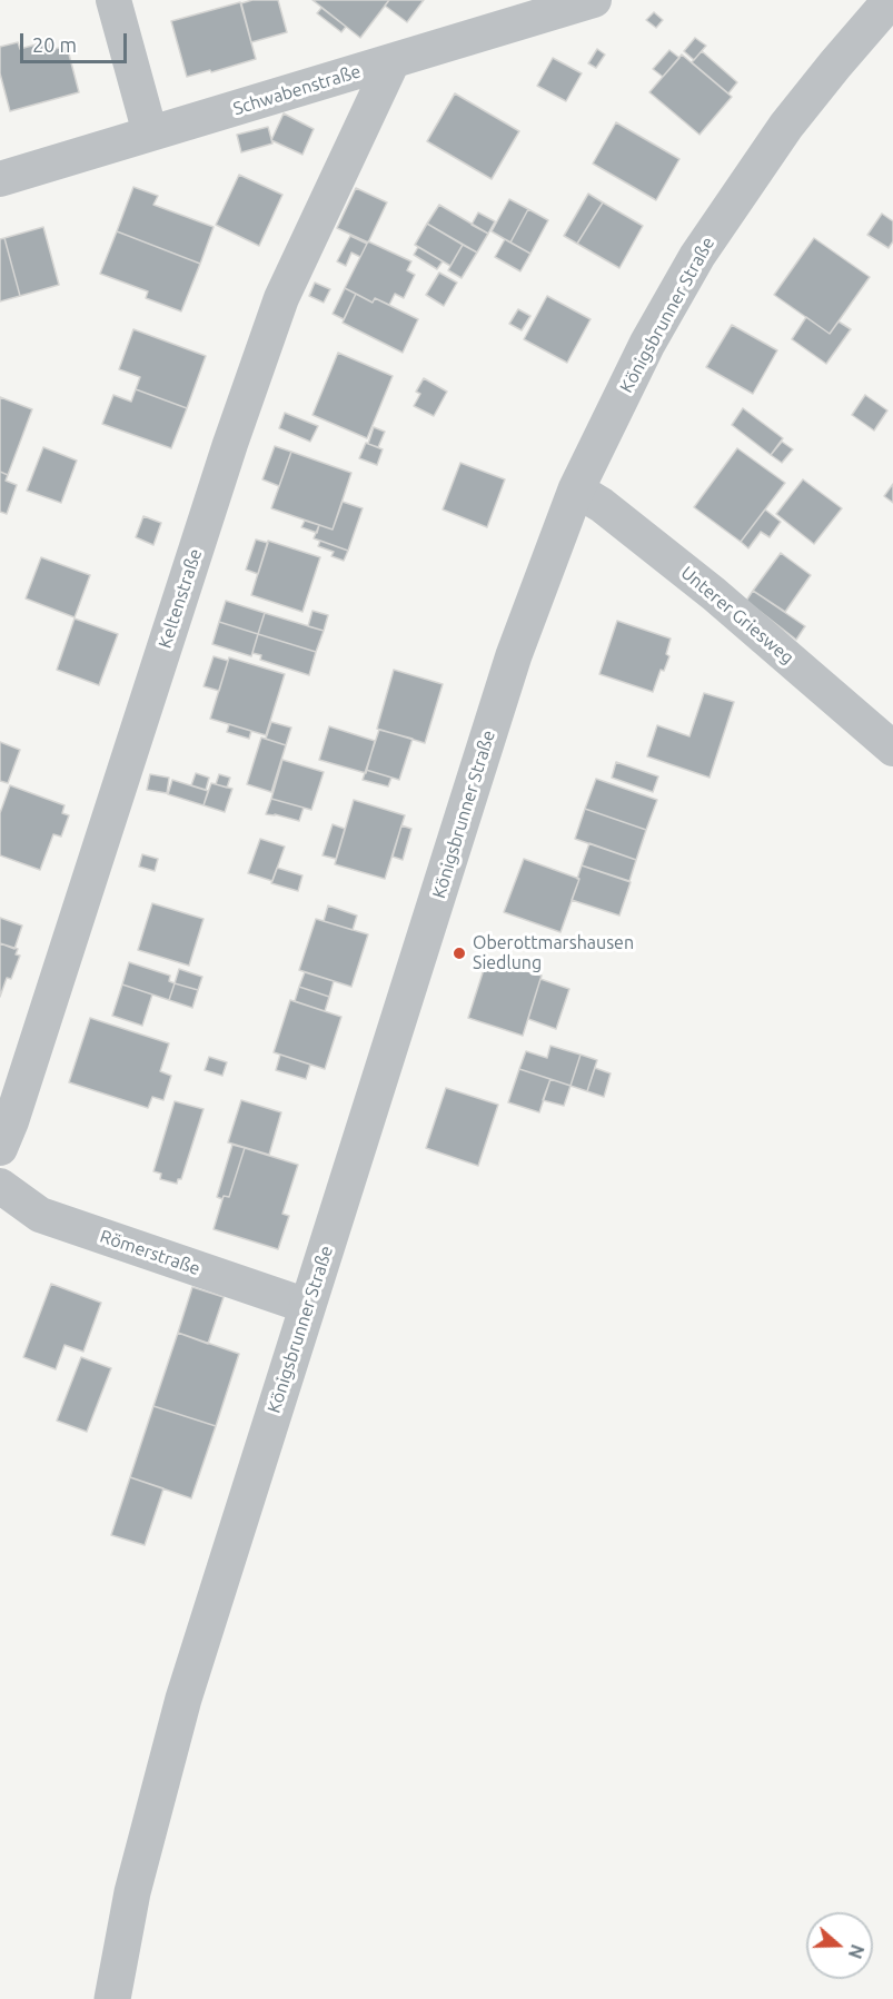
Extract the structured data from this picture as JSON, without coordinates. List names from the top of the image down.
{
  "streets": {
    "street": [
      "Schwabenstraße",
      "Königsbrunner Straße",
      "Keltenstraße",
      "Unterer Griesweg",
      "Römerstraße"
    ]
  },
  "crossings": [
    ["Schwabenstraße", "Keltenstraße"],
    ["Königsbrunner Straße", "Unterer Griesweg"],
    ["Königsbrunner Straße", "Römerstraße"]
  ],
  "places": ["Oberottmarshausen Siedlung"],
  "scale_bar": "20 m",
  "north": "right"
}
